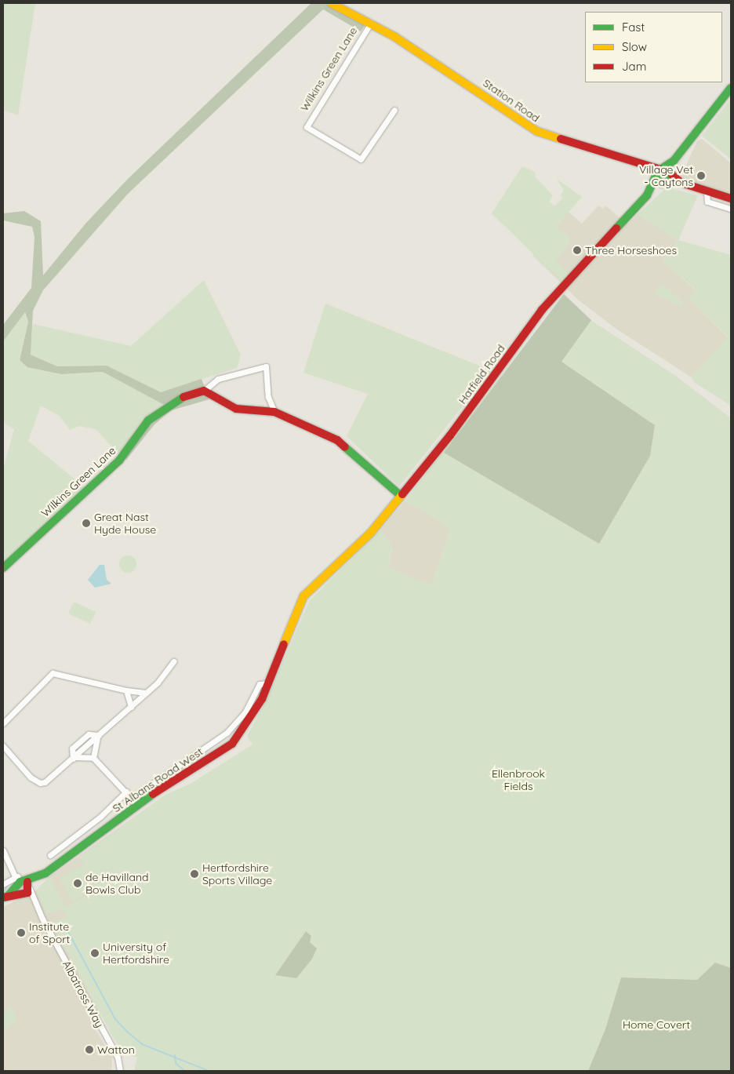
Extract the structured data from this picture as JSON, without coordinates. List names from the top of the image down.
{
  "streets": {
    "main road": [
      "Wilkins Green Lane",
      "Station Road",
      "Hatfield Road",
      "St Albans Road West"
    ],
    "street": ["Albatross Way"]
  },
  "crossings": [
    ["Wilkins Green Lane", "Station Road"],
    ["Station Road", "Hatfield Road"],
    ["Hatfield Road", "St Albans Road West"],
    ["St Albans Road West", "Albatross Way"]
  ],
  "parks": ["Ellenbrook Fields", "Home Covert"],
  "places": [
    "Village Vet - Caytons",
    "Three Horseshoes",
    "Great Nast Hyde House",
    "Hertfordshire Sports Village",
    "de Havilland Bowls Club",
    "Institute of Sport",
    "University of Hertfordshire",
    "Watton"
  ],
  "legend": ["Fast", "Slow", "Jam"]
}
